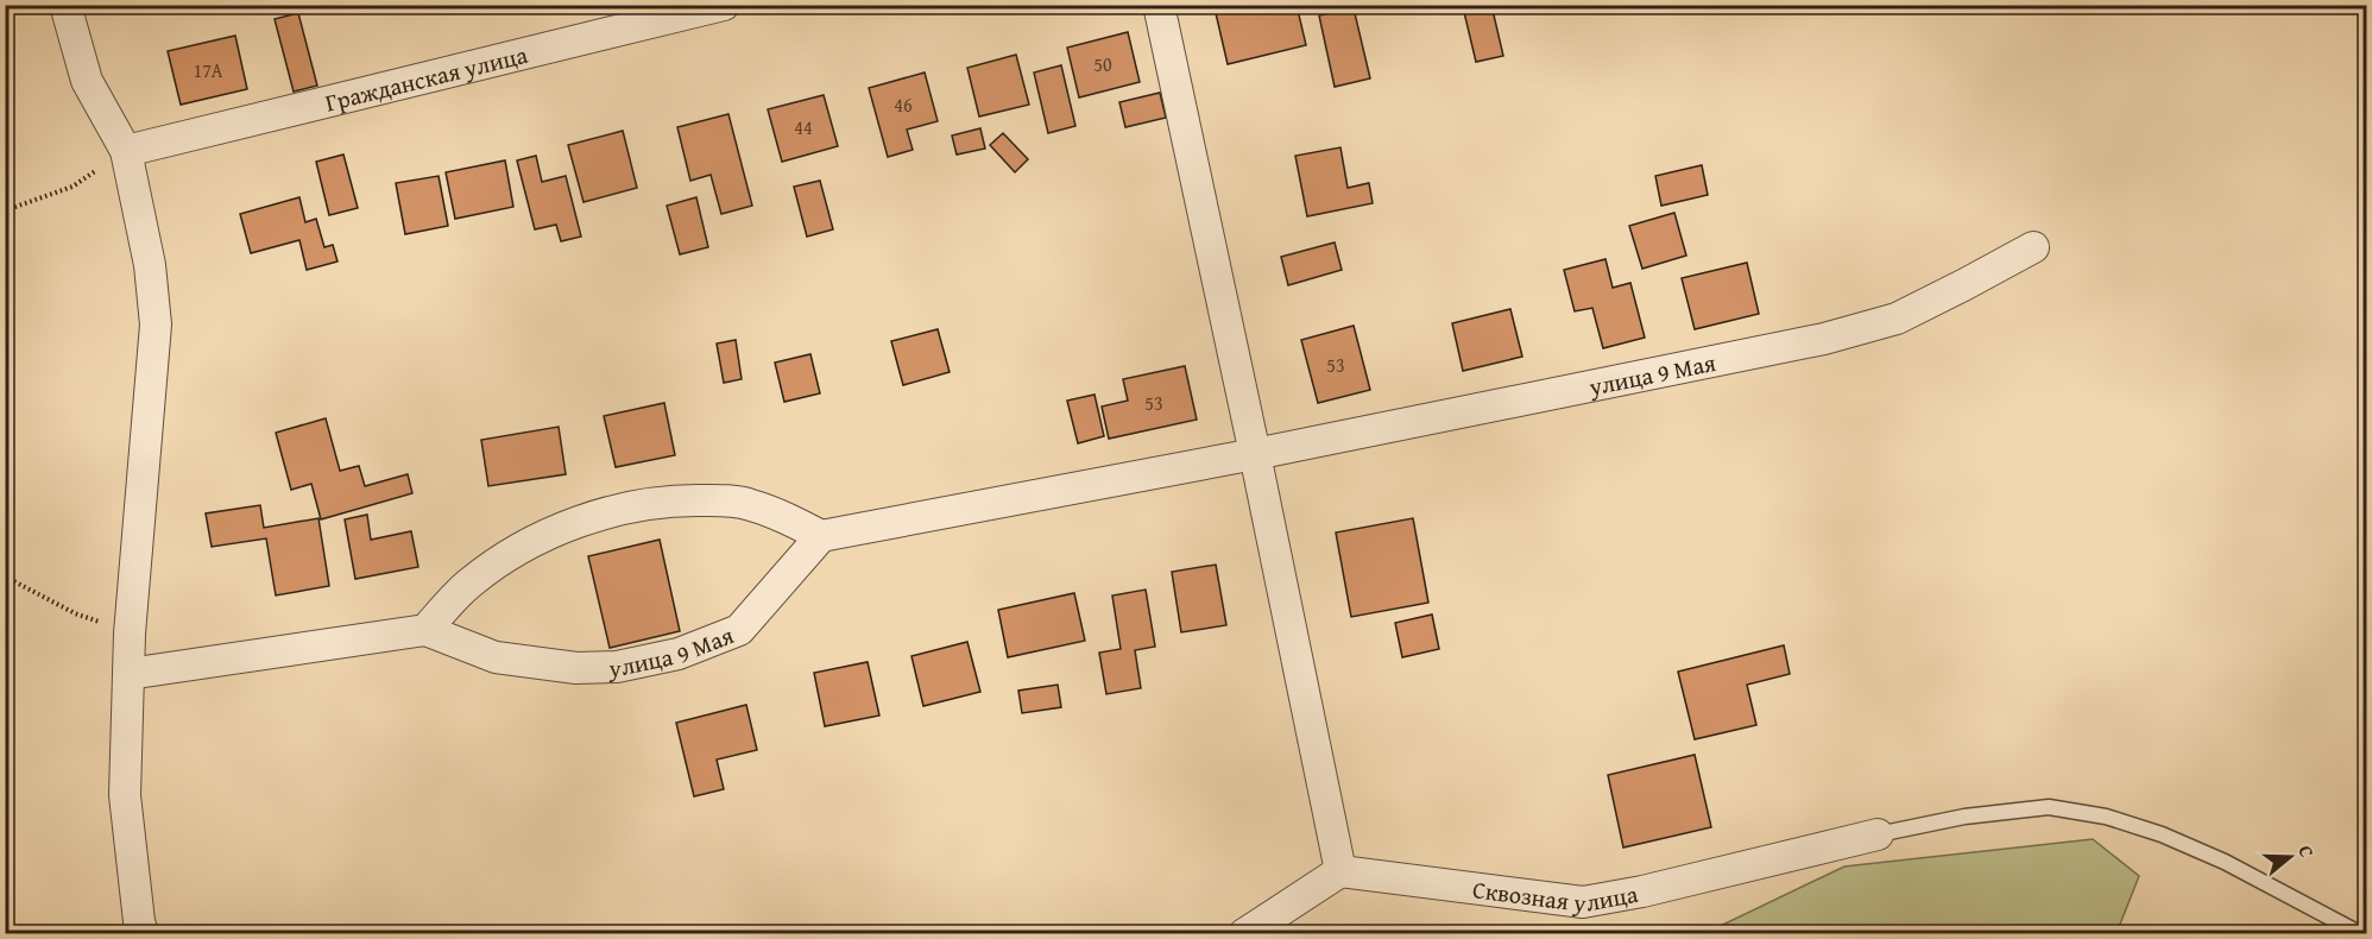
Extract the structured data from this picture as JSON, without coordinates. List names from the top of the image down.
{
  "streets": {
    "street": ["Гражданская улица", "улица 9 Мая", "Сквозная улица"]
  },
  "house_numbers": [
    "50",
    "17А",
    "46",
    "44",
    "53",
    "53"
  ],
  "north": "right"
}
